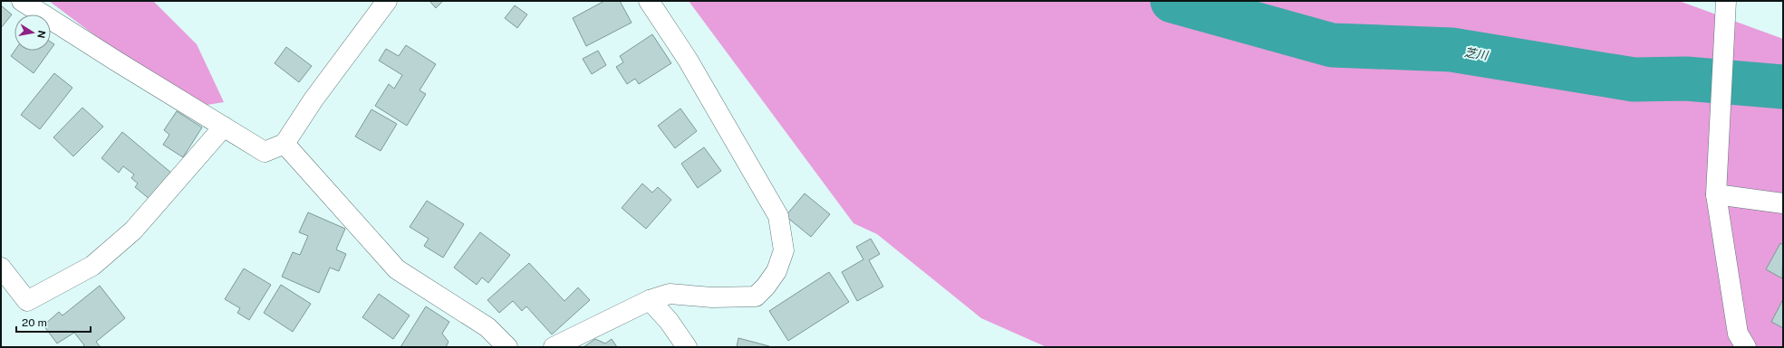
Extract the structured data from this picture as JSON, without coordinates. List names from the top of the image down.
{
  "water": ["芝川"],
  "scale_bar": "20 m",
  "north": "right"
}
